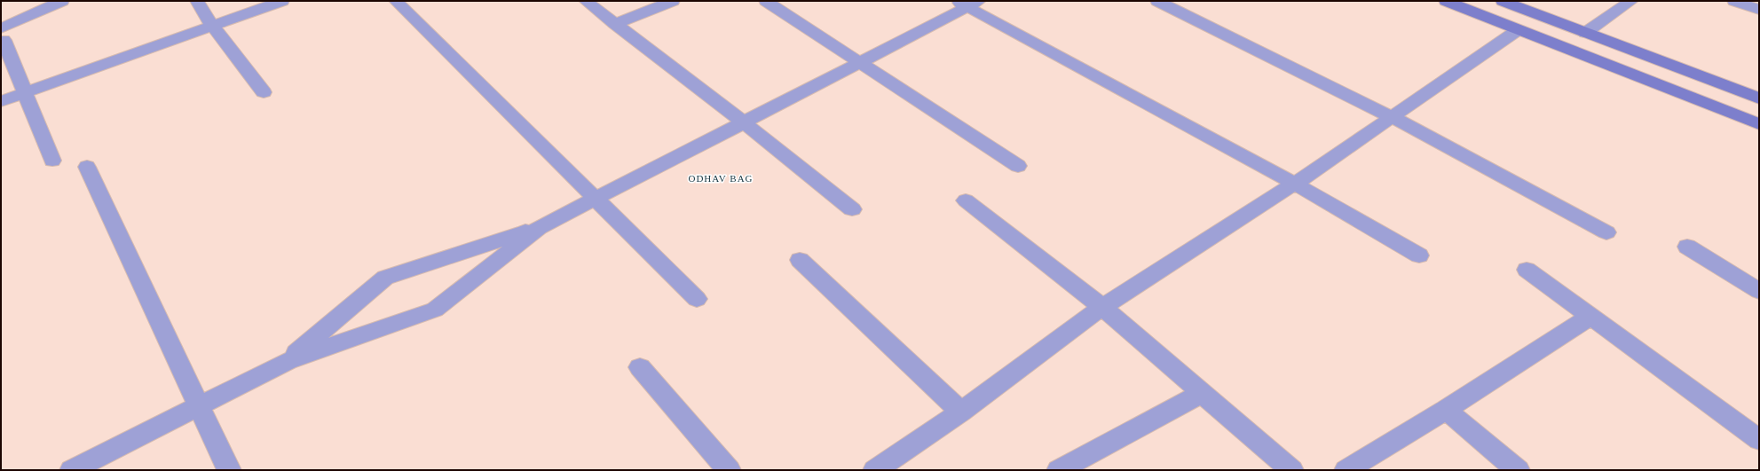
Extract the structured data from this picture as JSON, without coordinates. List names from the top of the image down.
{
  "districts": ["ODHAV BAG"]
}
